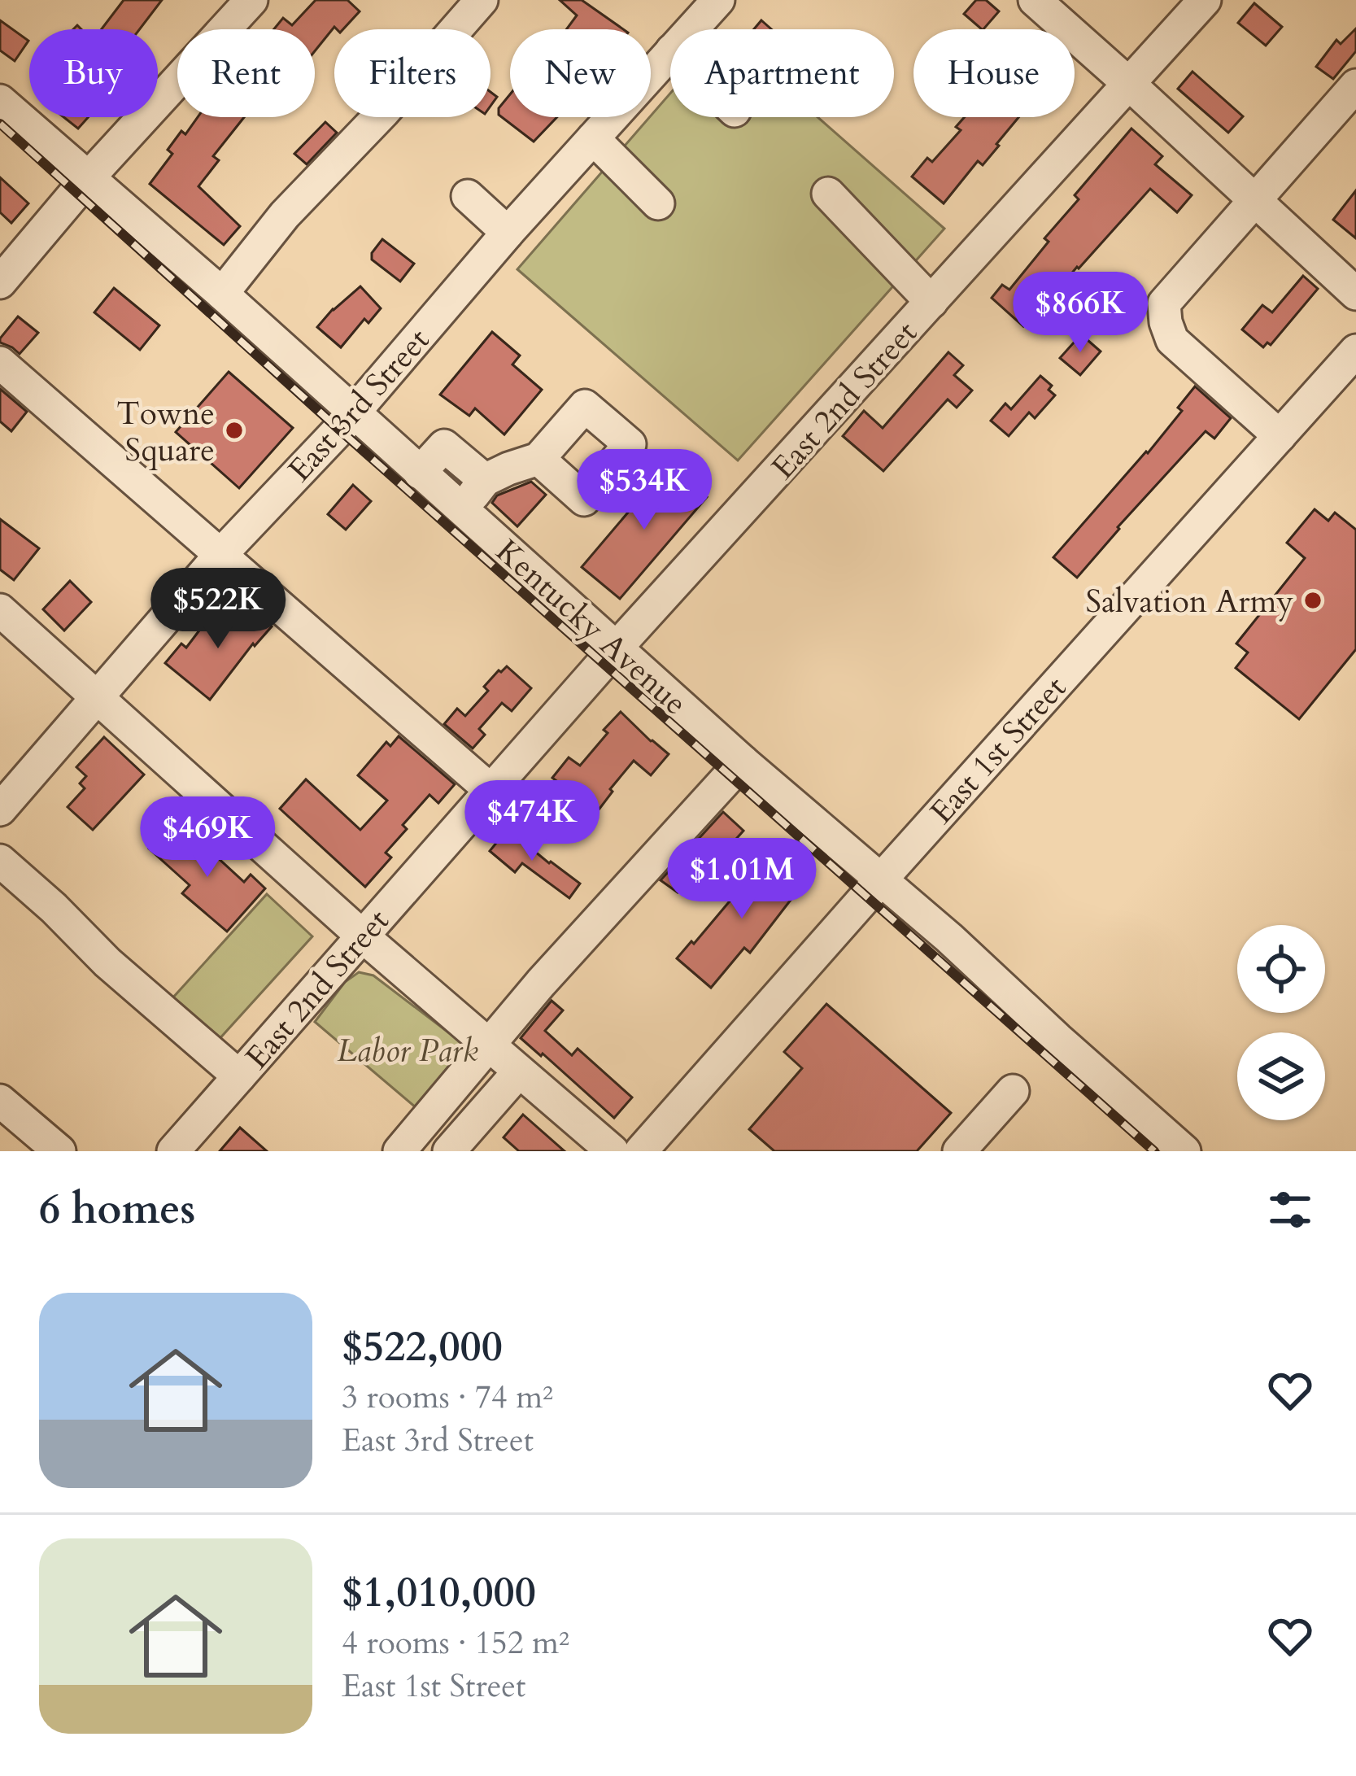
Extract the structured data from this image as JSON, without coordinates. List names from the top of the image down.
{
  "streets": {
    "street": [
      "East 2nd Street",
      "East 3rd Street",
      "Kentucky Avenue",
      "East 1st Street"
    ]
  },
  "crossings": [
    ["East 2nd Street", "Kentucky Avenue"],
    ["East 3rd Street", "Kentucky Avenue"],
    ["Kentucky Avenue", "East 1st Street"]
  ],
  "parks": ["Labor Park"],
  "places": ["Towne Square", "Salvation Army"],
  "page": {
    "chip": [
      "Buy",
      "Rent",
      "Filters",
      "New",
      "Apartment",
      "House"
    ],
    "price": [
      "$866K",
      "$534K",
      "$522K",
      "$474K",
      "$469K",
      "$1.01M"
    ],
    "heading": "6 homes",
    "list": [
      {
        "name": "$522,000",
        "note": "3 rooms · 74 m² · East 3rd Street"
      },
      {
        "name": "$1,010,000",
        "note": "4 rooms · 152 m² · East 1st Street"
      }
    ]
  }
}
